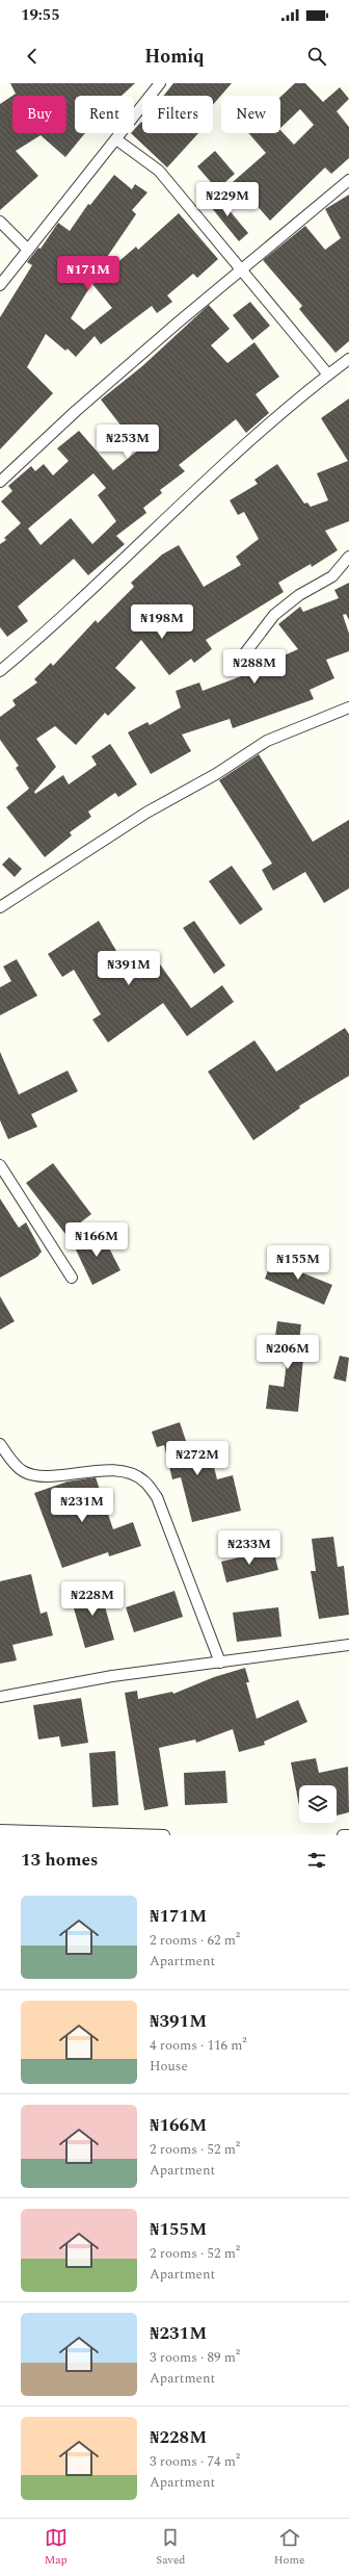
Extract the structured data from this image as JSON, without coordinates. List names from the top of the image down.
{
  "page": {
    "status": "19:55",
    "header": "Homiq",
    "chip": [
      "Buy",
      "Rent",
      "Filters",
      "New"
    ],
    "price": [
      "₦229M",
      "₦171M",
      "₦253M",
      "₦198M",
      "₦288M",
      "₦391M",
      "₦166M",
      "₦155M",
      "₦206M",
      "₦272M",
      "₦231M",
      "₦233M",
      "₦228M"
    ],
    "heading": "13 homes",
    "list": [
      {
        "name": "₦171M",
        "note": "2 rooms · 62 m² · Apartment"
      },
      {
        "name": "₦391M",
        "note": "4 rooms · 116 m² · House"
      },
      {
        "name": "₦166M",
        "note": "2 rooms · 52 m² · Apartment"
      },
      {
        "name": "₦155M",
        "note": "2 rooms · 52 m² · Apartment"
      },
      {
        "name": "₦231M",
        "note": "3 rooms · 89 m² · Apartment"
      },
      {
        "name": "₦228M",
        "note": "3 rooms · 74 m² · Apartment"
      }
    ],
    "tabs": ["Map", "Saved", "Home"]
  }
}
